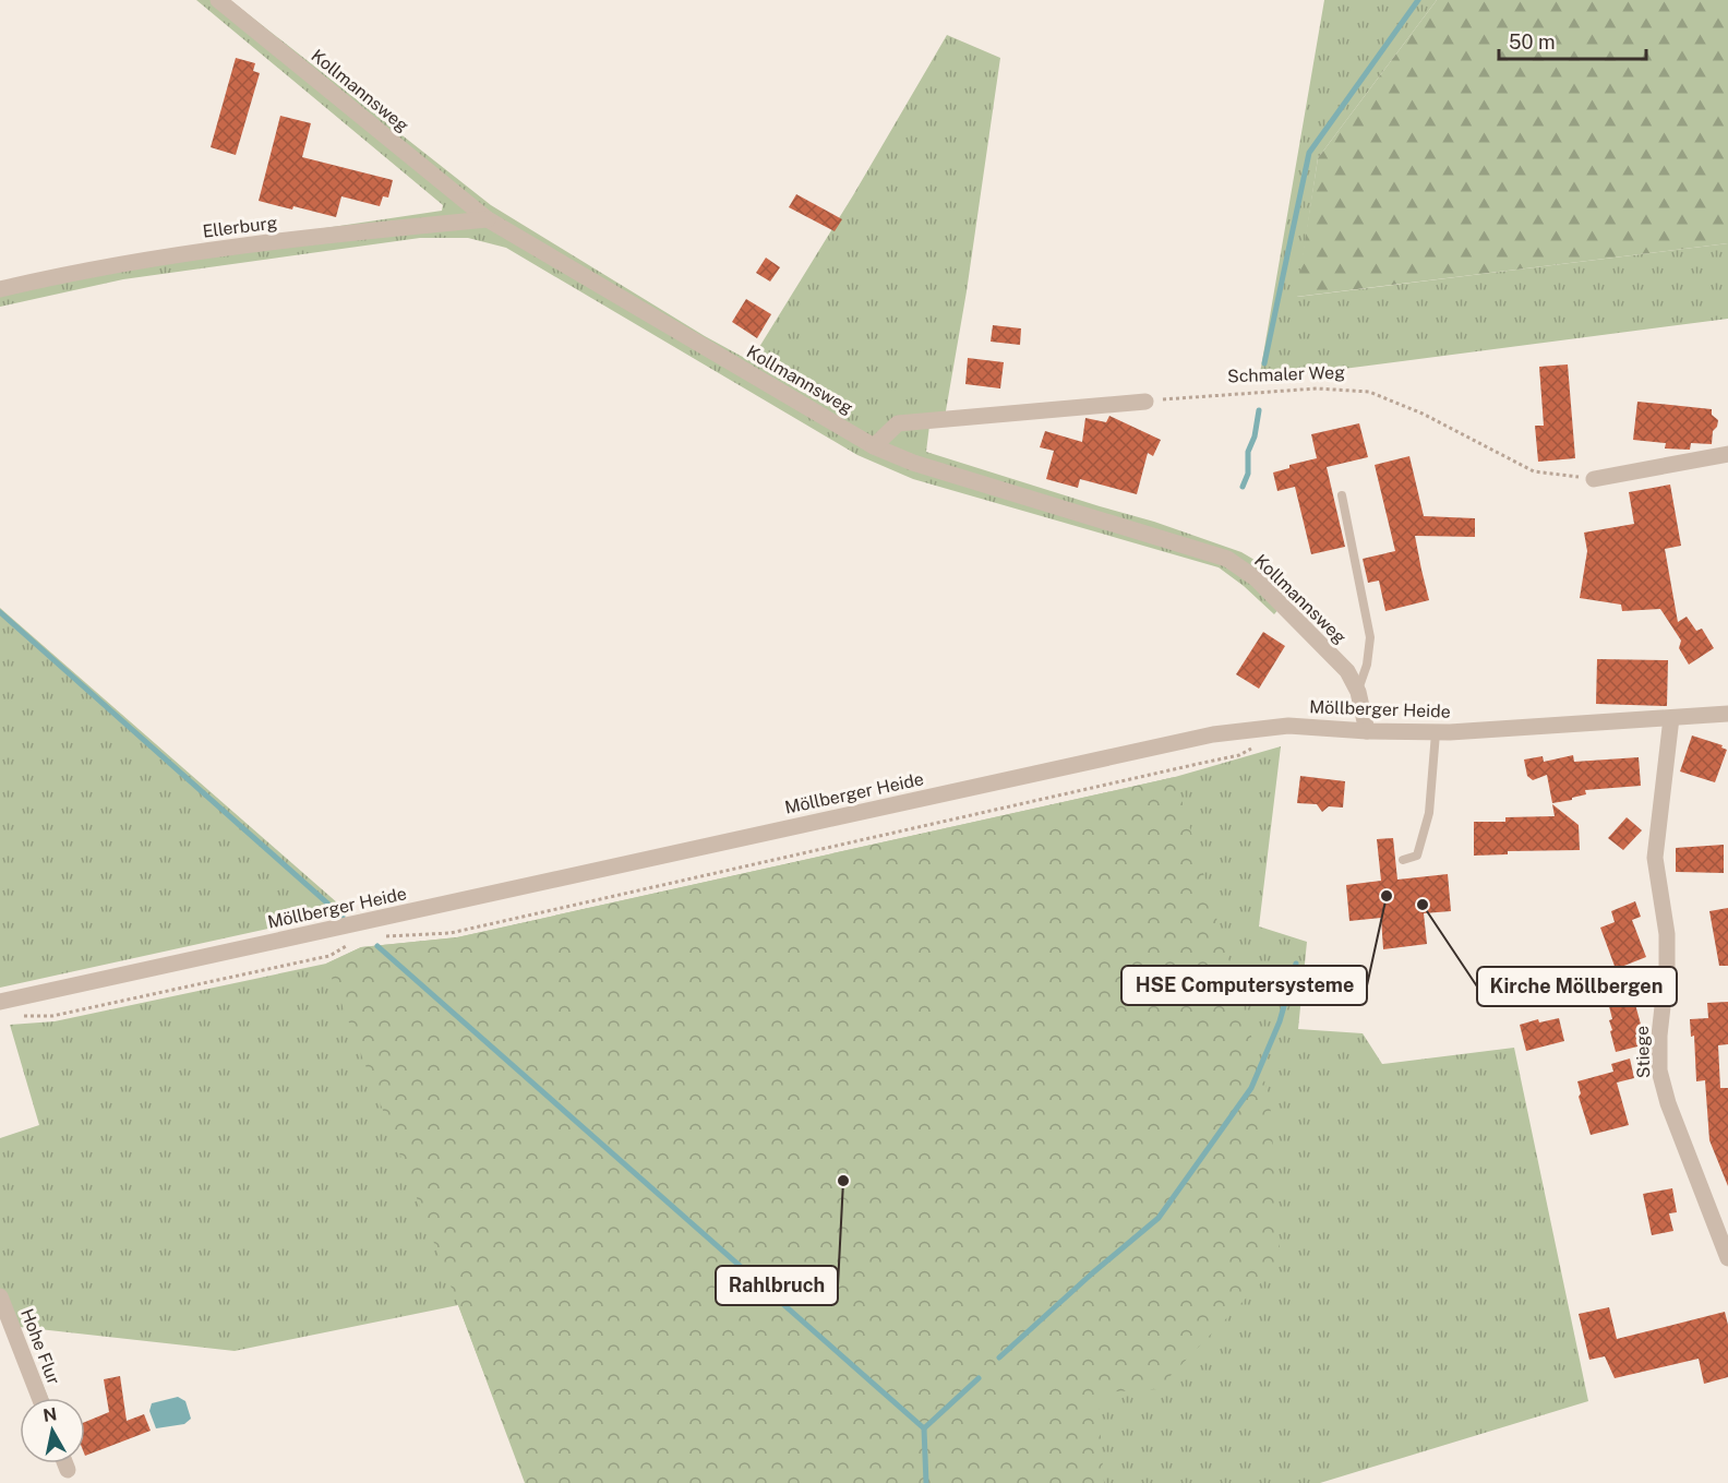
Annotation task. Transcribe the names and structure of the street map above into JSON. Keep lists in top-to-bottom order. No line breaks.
{"streets":{"street":["Kollmannsweg","Ellerburg","Möllberger Heide","Stiege","Hohe Flur"],"path":["Schmaler Weg"]},"crossings":[["Kollmannsweg","Ellerburg"],["Kollmannsweg","Möllberger Heide"],["Möllberger Heide","Stiege"]],"places":["HSE Computersysteme","Kirche Möllbergen","Rahlbruch"],"scale_bar":"50 m","north":"top"}
